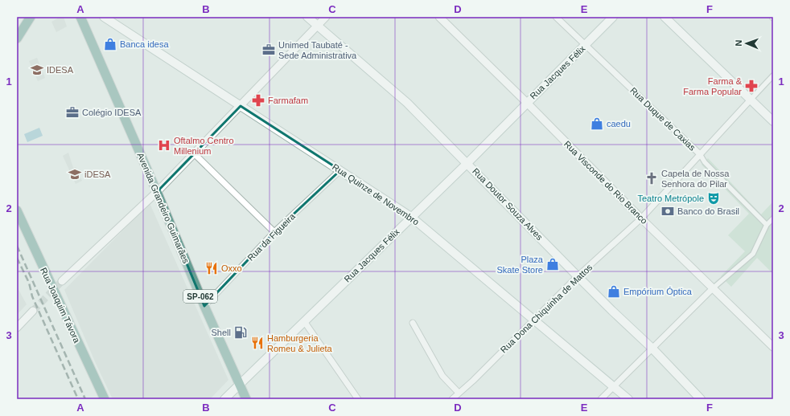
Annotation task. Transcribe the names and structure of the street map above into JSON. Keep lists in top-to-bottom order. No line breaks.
{"streets":{"main road":["Rua Jacques Félix","Rua Quinze de Novembro","Rua Doutor Souza Alves","Avenida Grandeiro Guimarães","SP-062","Rua Joaquim Távora"],"street":["Rua Duque de Caxias","Rua Visconde do Rio Branco","Rua da Figueira","Rua Dona Chiquinha de Mattos"]},"crossings":[["Rua Jacques Félix","Rua Duque de Caxias"],["Rua Jacques Félix","Rua Visconde do Rio Branco"],["Rua Jacques Félix","Rua Quinze de Novembro"],["Rua Jacques Félix","Rua Doutor Souza Alves"],["Rua Jacques Félix","Avenida Grandeiro Guimarães"],["Rua Duque de Caxias","Rua Dona Chiquinha de Mattos"],["Rua Visconde do Rio Branco","Rua Dona Chiquinha de Mattos"],["Rua Quinze de Novembro","Rua da Figueira"],["Rua Quinze de Novembro","Rua Dona Chiquinha de Mattos"],["Rua Doutor Souza Alves","Rua Dona Chiquinha de Mattos"],["Avenida Grandeiro Guimarães","Rua da Figueira"]],"places":{"shop":["Banca idesa","caedu","Plaza Skate Store","Empórium Óptica"],"office":["Unimed Taubaté - Sede Administrativa","Colégio IDESA"],"school or university":["IDESA","iDESA"],"pharmacy":["Farma & Farma Popular","Farmafam"],"hospital":["Oftalmo Centro Millenium"],"church":["Capela de Nossa Senhora do Pilar"],"theatre":["Teatro Metrópole"],"bank":["Banco do Brasil"],"restaurant":["Oxxo","Hamburgeria Romeu & Julieta"],"fuel station":["Shell"]},"north":"left","grid":{"columns":["A","B","C","D","E","F"],"rows":["1","2","3"]}}
